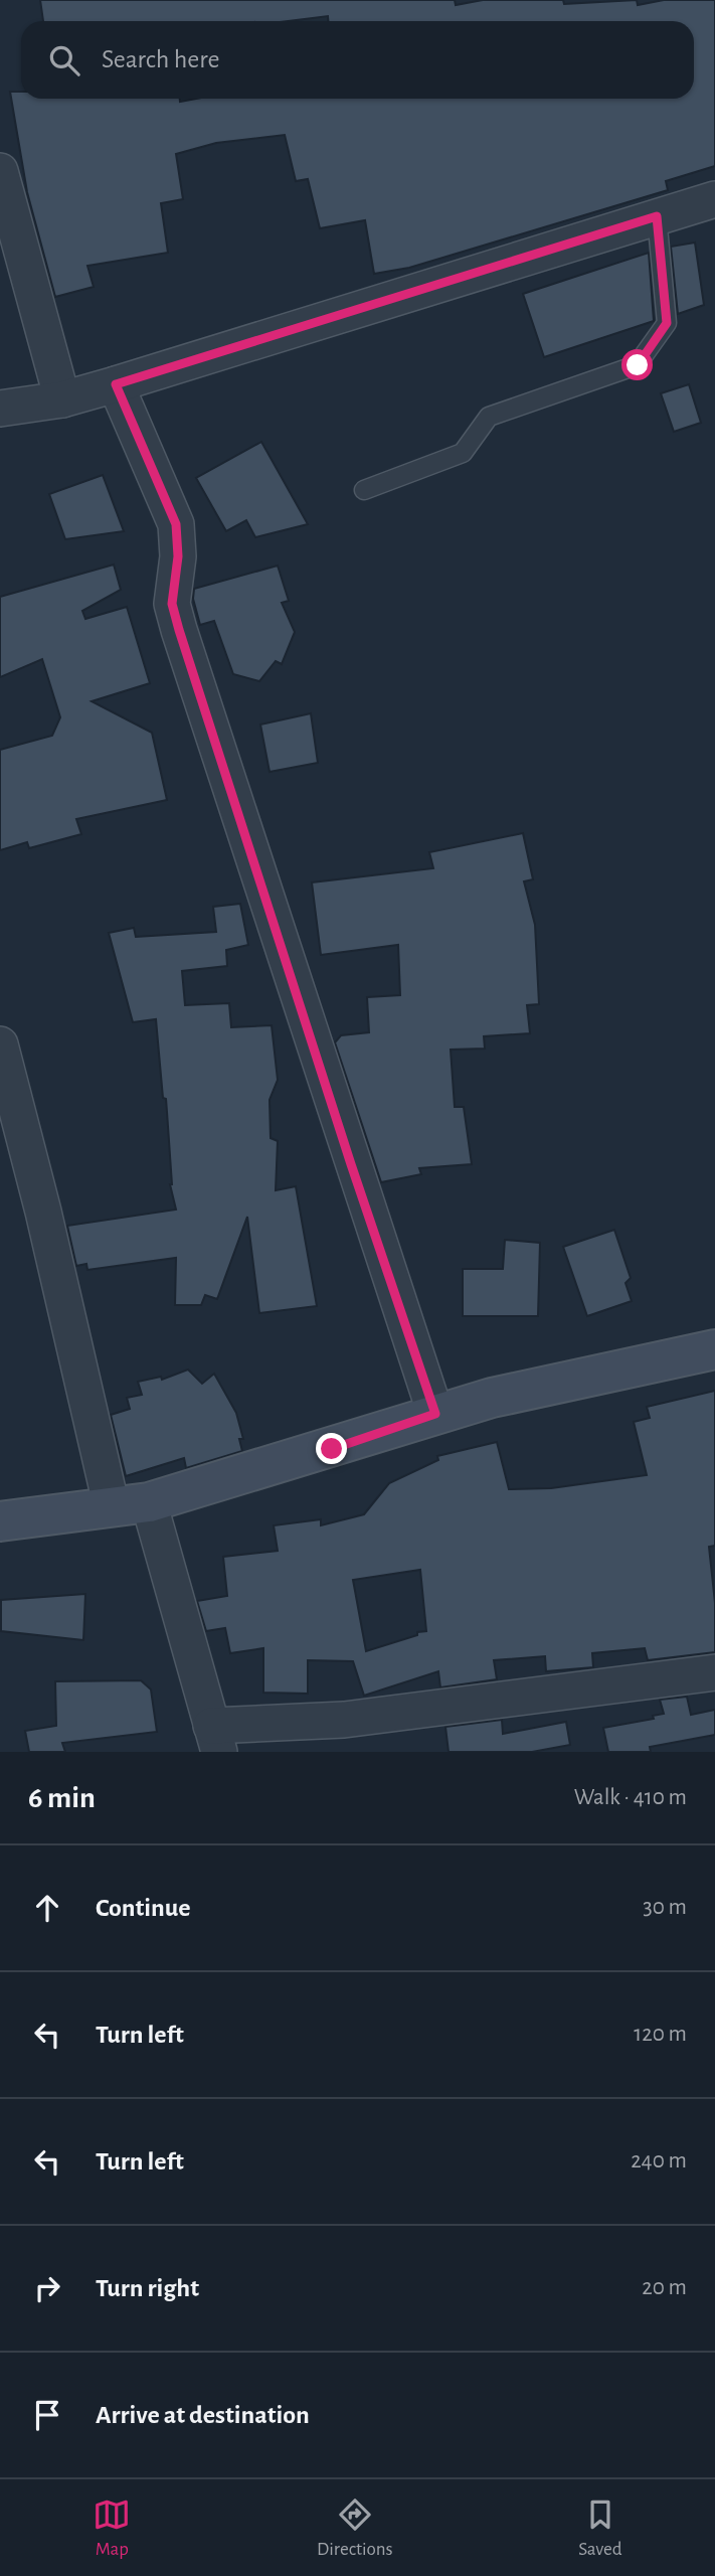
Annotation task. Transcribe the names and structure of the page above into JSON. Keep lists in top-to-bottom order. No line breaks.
{"page":{"search":"Search here","heading":["6 min","Walk · 410 m"],"list":[["Continue","30 m"],["Turn left","120 m"],["Turn left","240 m"],["Turn right","20 m"],"Arrive at destination"],"nav":["Map","Directions","Saved"]}}
